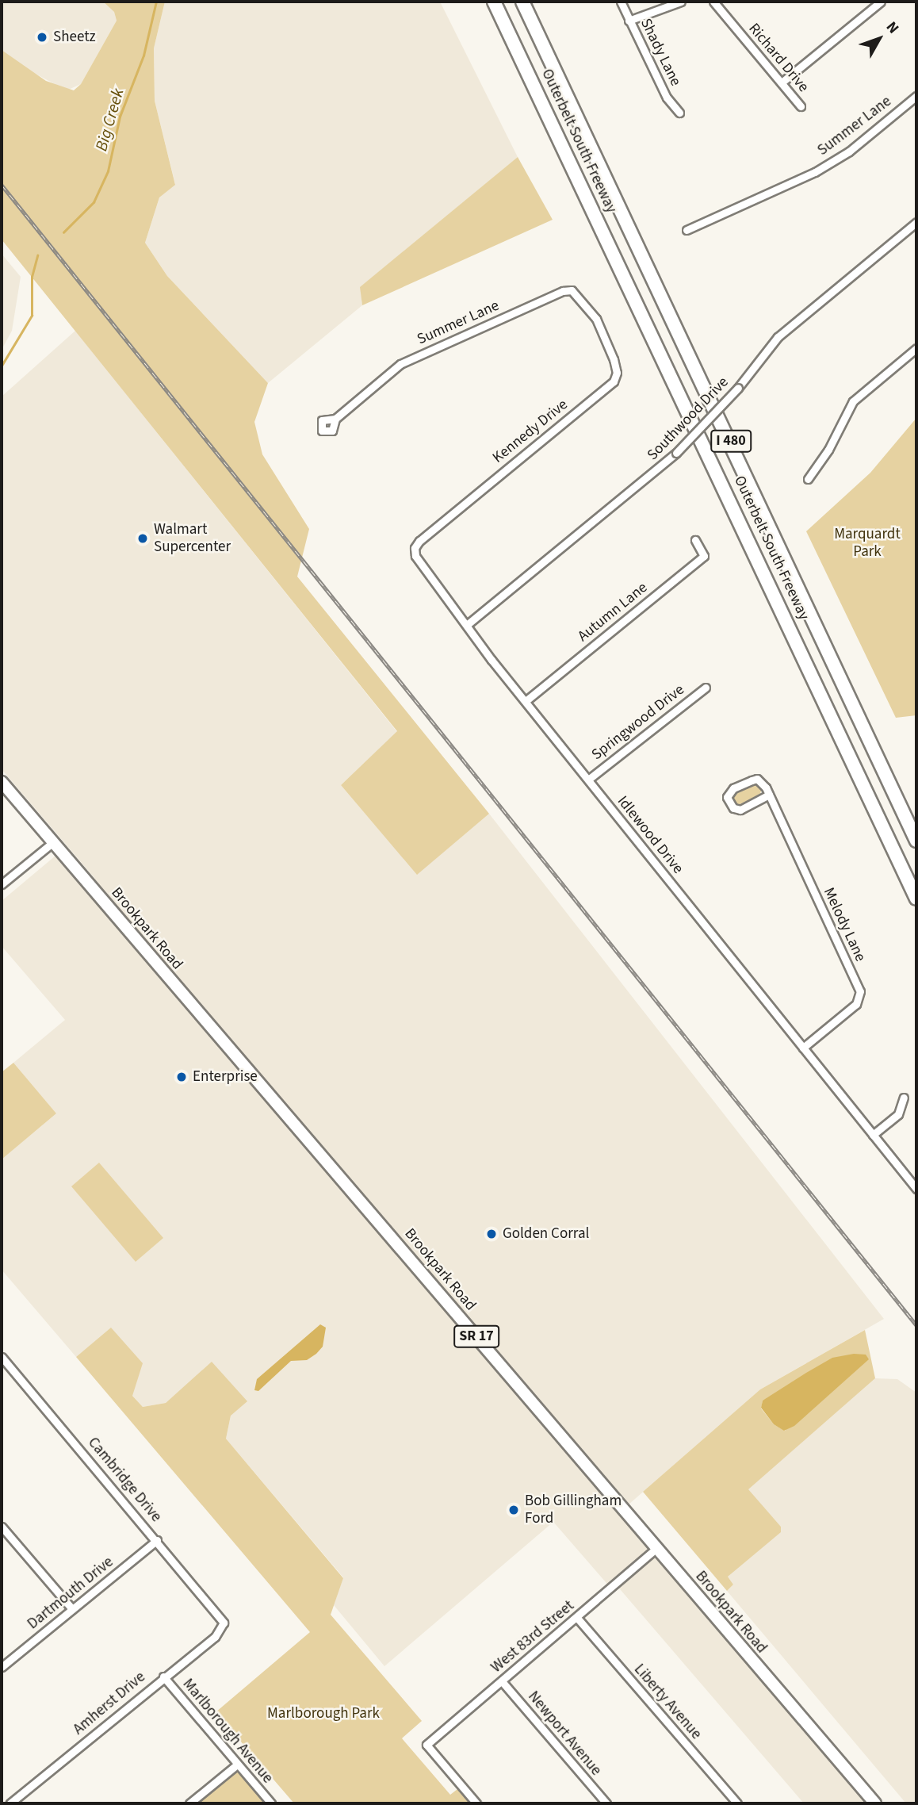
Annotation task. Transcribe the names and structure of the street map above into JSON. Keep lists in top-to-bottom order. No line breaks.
{"streets":{"highway":["Outerbelt South Freeway","I 480"],"main road":["Brookpark Road","SR 17"],"street":["Shady Lane","Richard Drive","Summer Lane","Southwood Drive","Kennedy Drive","Autumn Lane","Springwood Drive","Idlewood Drive","Melody Lane","Cambridge Drive","Dartmouth Drive","West 83rd Street","Liberty Avenue","Amherst Drive","Marlborough Avenue","Newport Avenue"]},"crossings":[["Summer Lane","Kennedy Drive"],["Southwood Drive","Idlewood Drive"],["Kennedy Drive","Idlewood Drive"],["Autumn Lane","Idlewood Drive"],["Springwood Drive","Idlewood Drive"],["Idlewood Drive","Melody Lane"],["Brookpark Road","West 83rd Street"],["Cambridge Drive","Dartmouth Drive"],["Cambridge Drive","Amherst Drive"],["West 83rd Street","Liberty Avenue"],["West 83rd Street","Newport Avenue"],["Amherst Drive","Marlborough Avenue"]],"water":["Big Creek"],"parks":["Marquardt Park","Marlborough Park"],"places":["Sheetz","Walmart Supercenter","Enterprise","Golden Corral","Bob Gillingham Ford"],"north":"top right"}
